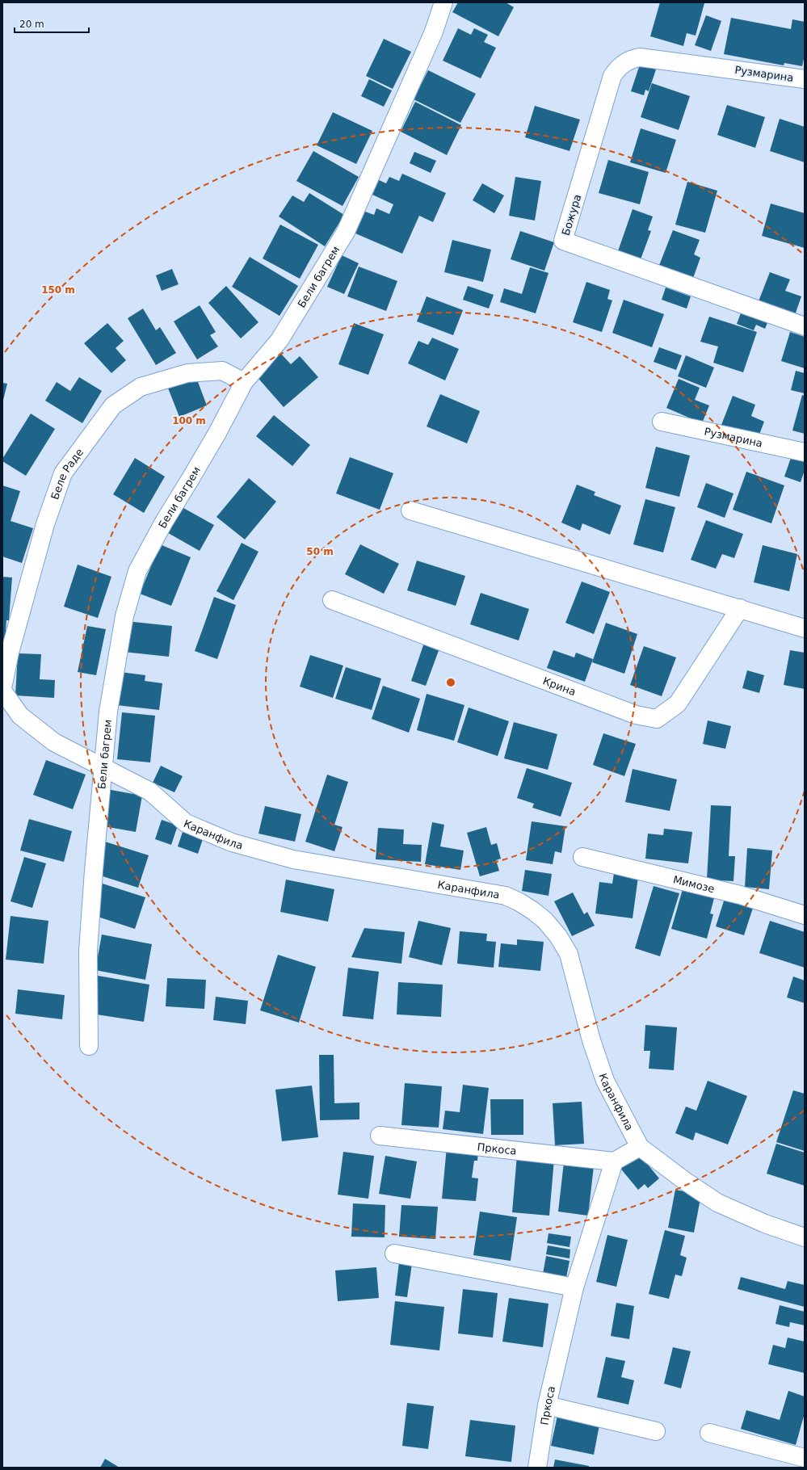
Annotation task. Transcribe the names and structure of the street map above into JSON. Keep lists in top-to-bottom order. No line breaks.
{"streets":{"street":["Рузмарина","Божура","Бели багрем","Беле Раде","Крина","Каранфила","Мимозе","Пркоса"]},"crossings":[["Рузмарина","Божура"],["Бели багрем","Беле Раде"],["Бели багрем","Каранфила"],["Беле Раде","Каранфила"]],"scale_bar":"20 m","rings":["150 m","100 m","50 m"]}
